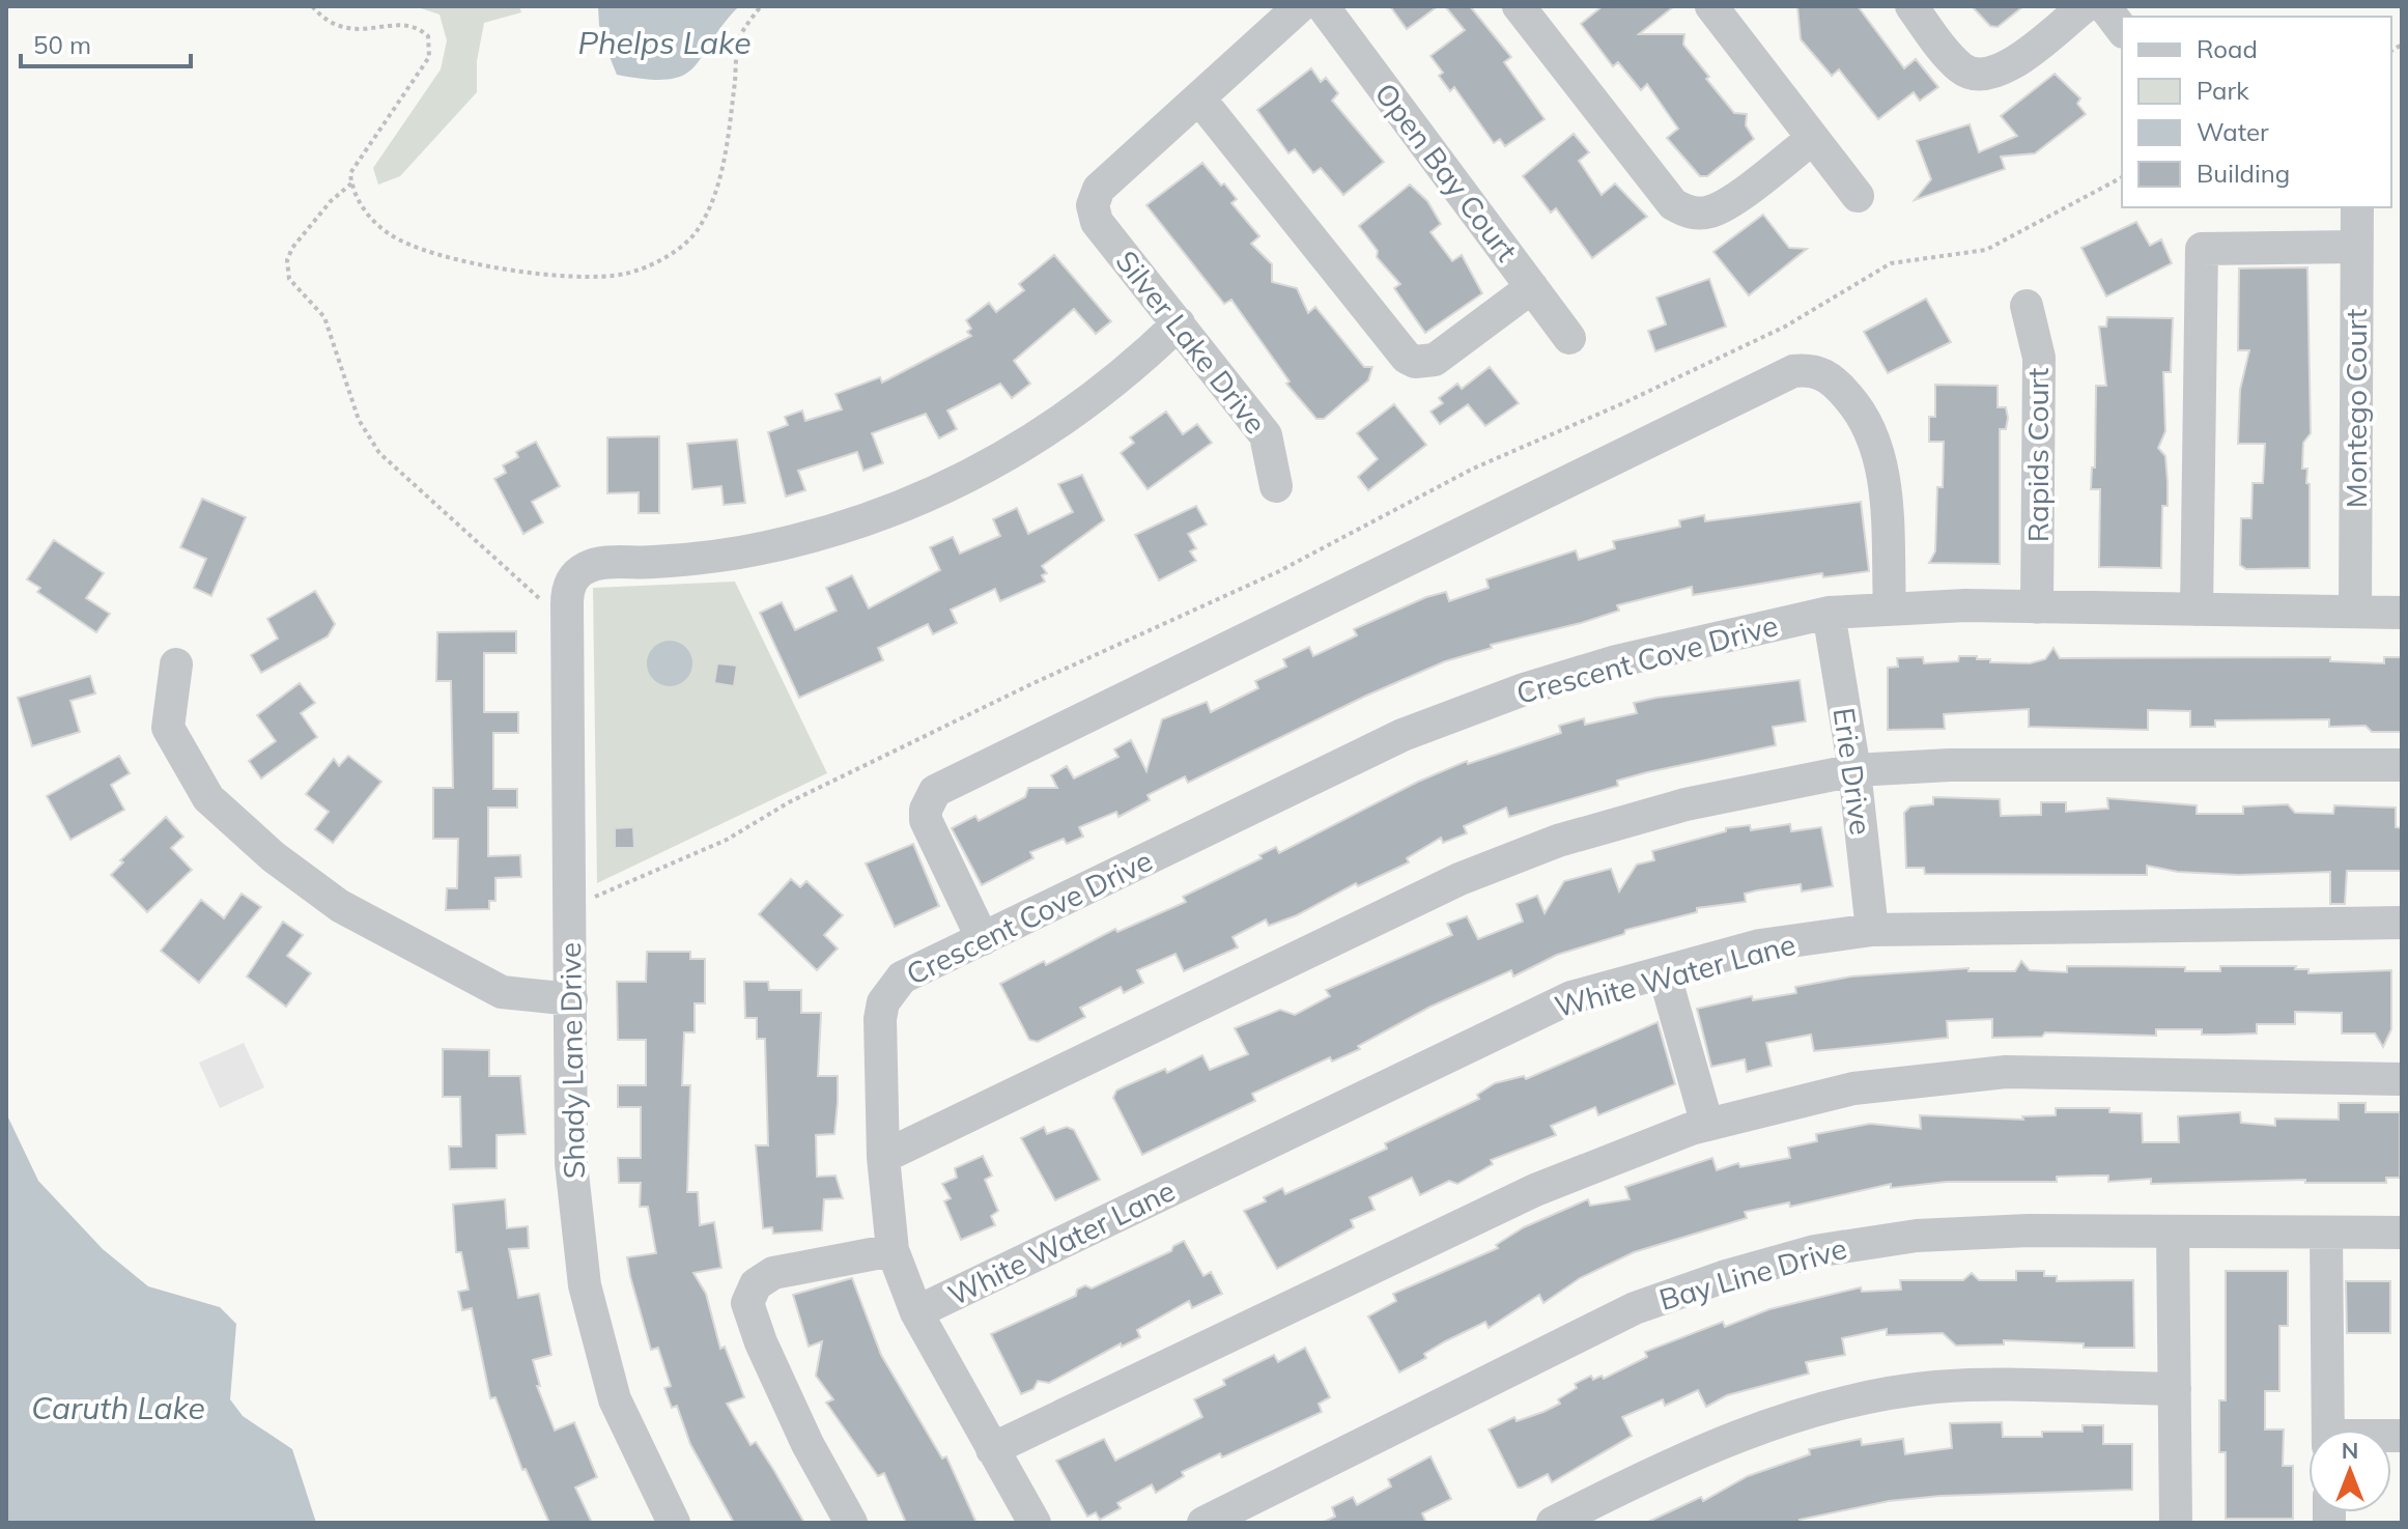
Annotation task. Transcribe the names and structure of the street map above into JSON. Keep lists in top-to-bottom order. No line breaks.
{"streets":{"street":["Open Bay Court","Silver Lake Drive","Montego Court","Rapids Court","Crescent Cove Drive","Erie Drive","White Water Lane","Shady Lane Drive","Bay Line Drive"]},"crossings":[["Silver Lake Drive","Shady Lane Drive"],["Montego Court","Crescent Cove Drive"],["Rapids Court","Crescent Cove Drive"],["Crescent Cove Drive","Erie Drive"],["Erie Drive","White Water Lane"]],"water":["Phelps Lake","Caruth Lake"],"legend":["Road","Park","Water","Building"],"scale_bar":"50 m","north":"top"}
